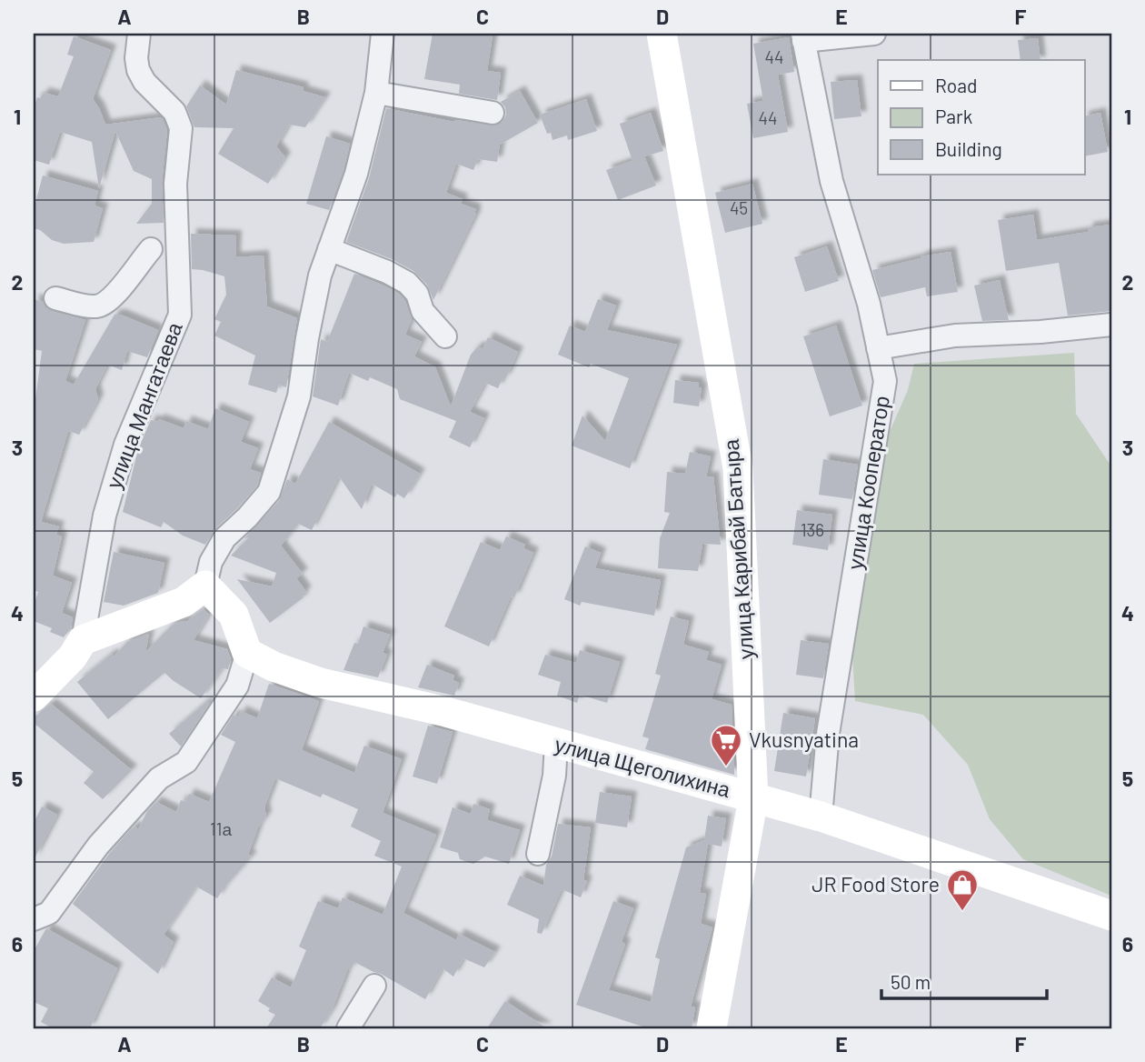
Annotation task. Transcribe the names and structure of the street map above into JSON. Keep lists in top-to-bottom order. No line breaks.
{"streets":{"street":["улица Мангатаева","улица Кооператор","улица Карибай Батыра","улица Щеголихина"]},"crossings":[["улица Кооператор","улица Щеголихина"],["улица Карибай Батыра","улица Щеголихина"]],"places":{"supermarket":["Vkusnyatina"],"shop":["JR Food Store"]},"house_numbers":["44","44","45","136","11а"],"legend":["Road","Park","Building"],"scale_bar":"50 m","grid":{"columns":["A","B","C","D","E","F"],"rows":["1","2","3","4","5","6"]}}
